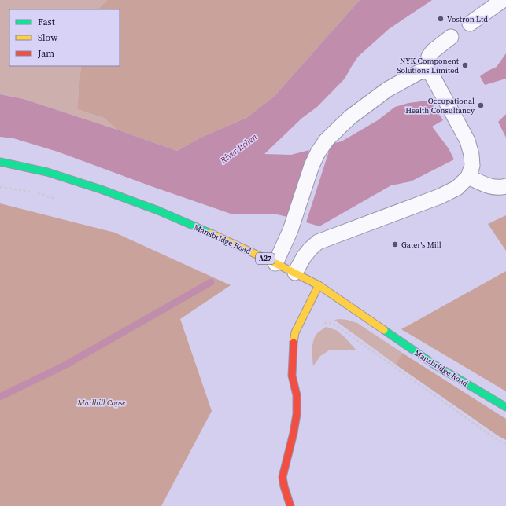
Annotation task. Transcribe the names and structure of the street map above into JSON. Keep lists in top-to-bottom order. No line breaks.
{"streets":{"main road":["Mansbridge Road","A27"]},"water":["River Itchen"],"parks":["Marlhill Copse"],"places":["Vostron Ltd","NYK Component Solutions Limited","Occupational Health Consultancy","Gater's Mill"],"legend":["Fast","Slow","Jam"]}
